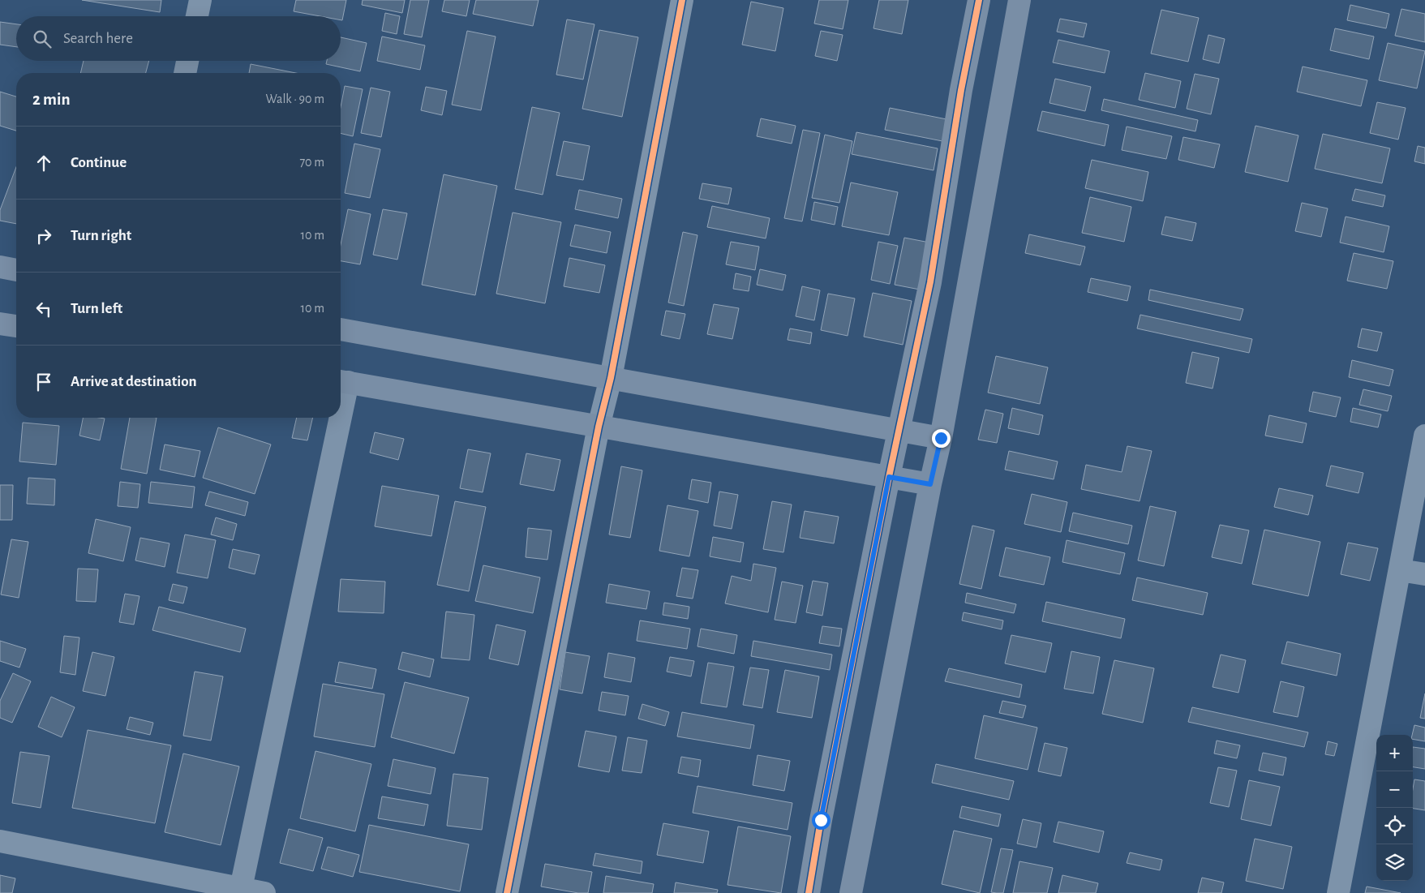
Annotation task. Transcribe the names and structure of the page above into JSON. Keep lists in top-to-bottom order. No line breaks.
{"page":{"search":"Search here","heading":["2 min","Walk · 90 m"],"list":[["Continue","70 m"],["Turn right","10 m"],["Turn left","10 m"],"Arrive at destination"],"map_buttons":["+","−"]}}
